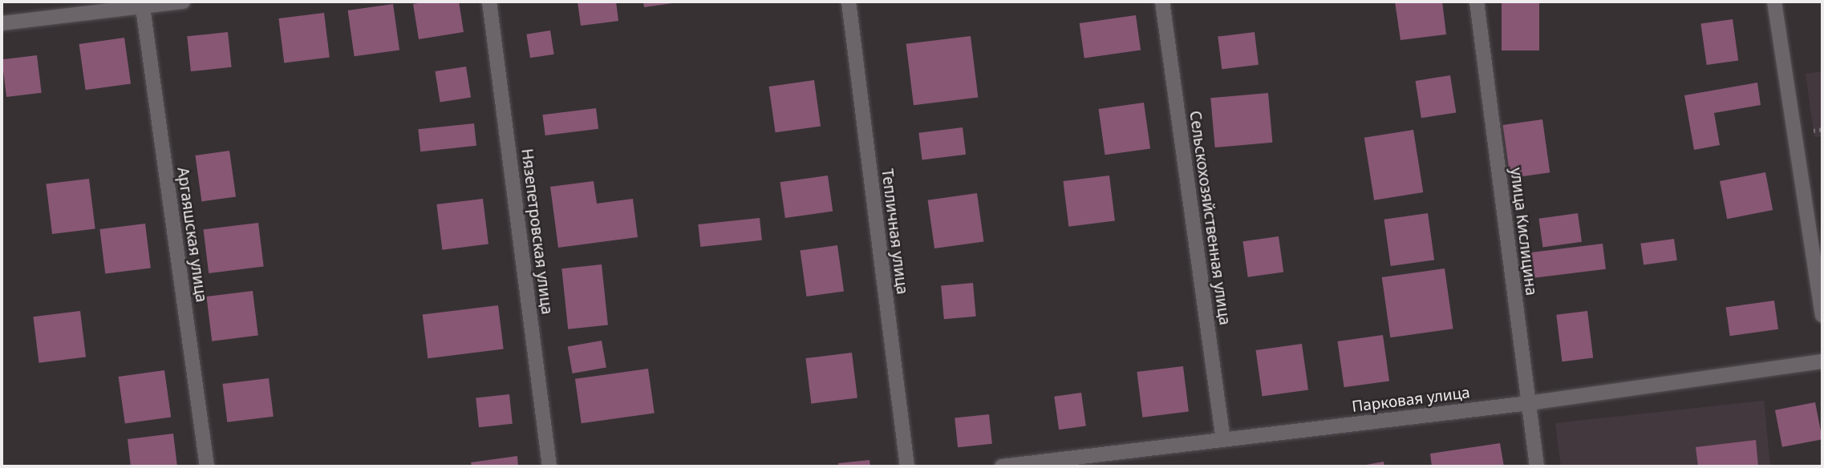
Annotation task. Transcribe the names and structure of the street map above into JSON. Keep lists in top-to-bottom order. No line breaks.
{"streets":{"street":["Сельскохозяйственная улица","Нязепетровская улица","Тепличная улица","улица Кислицина","Аргаяшская улица","Парковая улица"]},"crossings":[["Сельскохозяйственная улица","Парковая улица"],["улица Кислицина","Парковая улица"]]}
